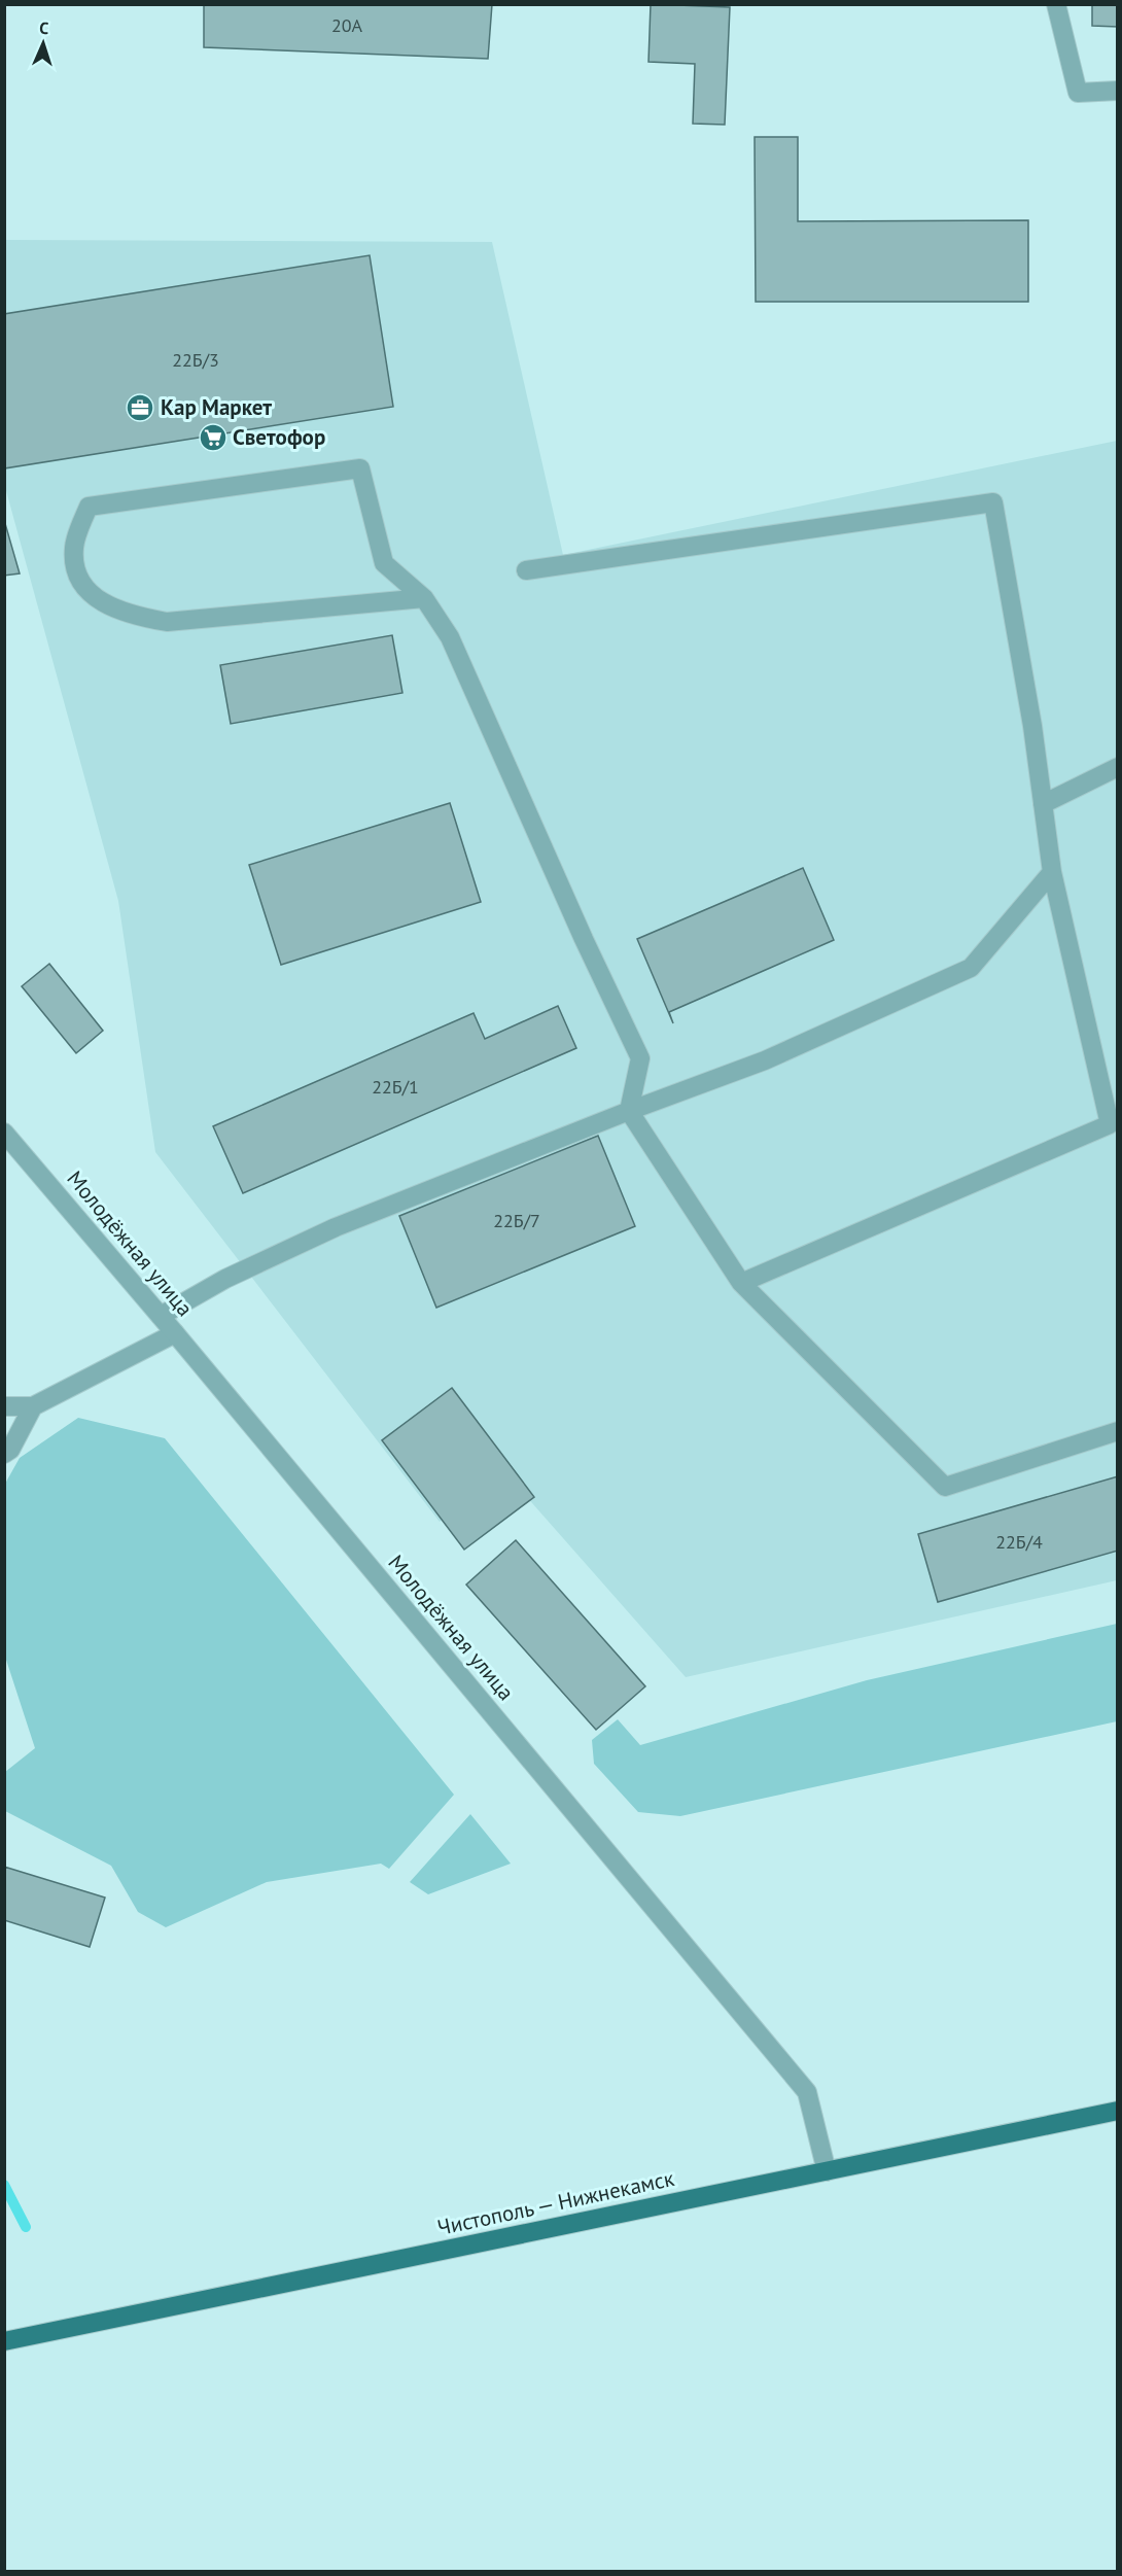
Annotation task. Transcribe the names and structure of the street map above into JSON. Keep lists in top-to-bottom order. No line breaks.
{"streets":{"main road":["Чистополь — Нижнекамск"],"street":["Молодёжная улица"]},"crossings":[["Молодёжная улица","Чистополь — Нижнекамск"]],"places":{"office":["Кар Маркет"],"supermarket":["Светофор"]},"house_numbers":["20А","22Б/3","22Б/1","22Б/7","22Б/4"],"north":"top"}
